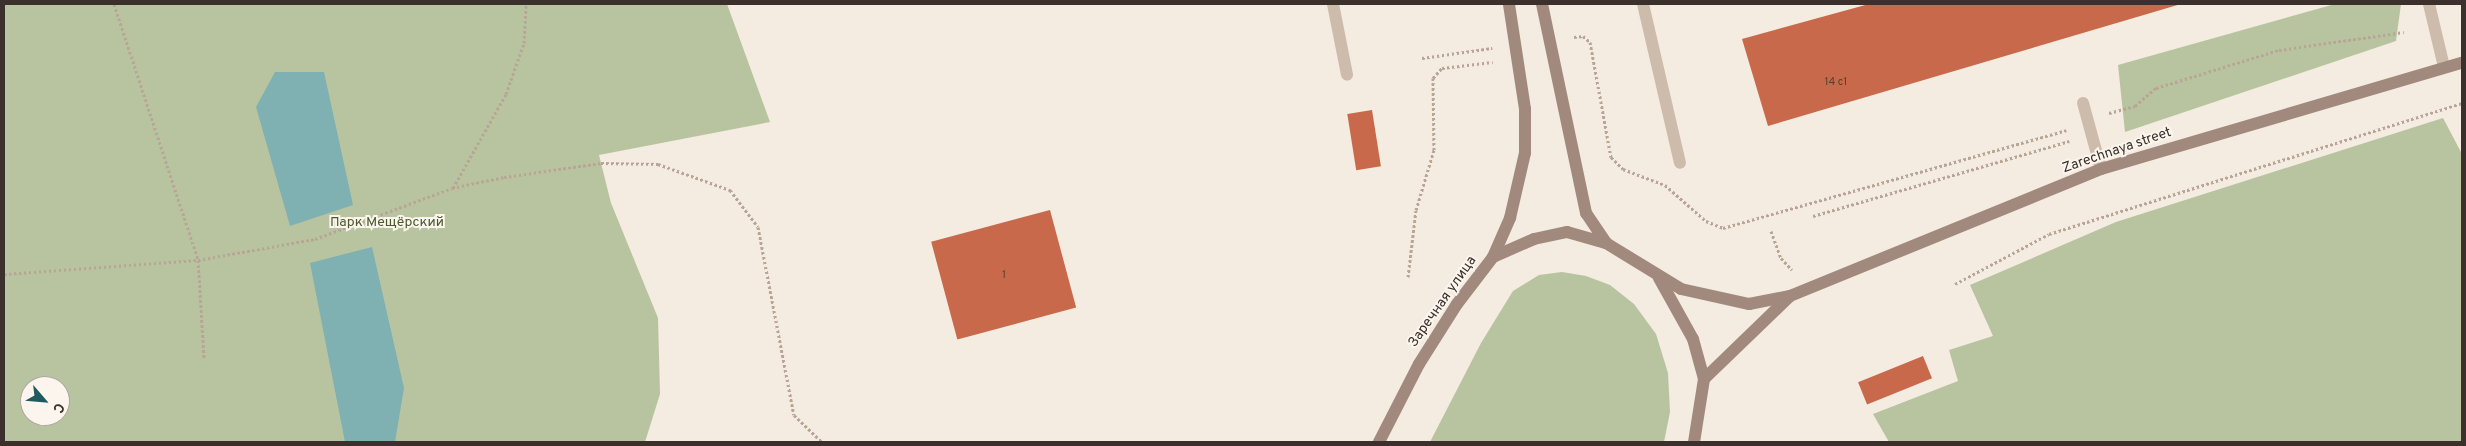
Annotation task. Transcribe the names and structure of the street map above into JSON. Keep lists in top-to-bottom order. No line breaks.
{"streets":{"street":["Zarechnaya street","Заречная улица"]},"crossings":[["Zarechnaya street","Заречная улица"]],"parks":["Парк Мещёрский"],"house_numbers":["14 с1","1"],"north":"bottom right"}
